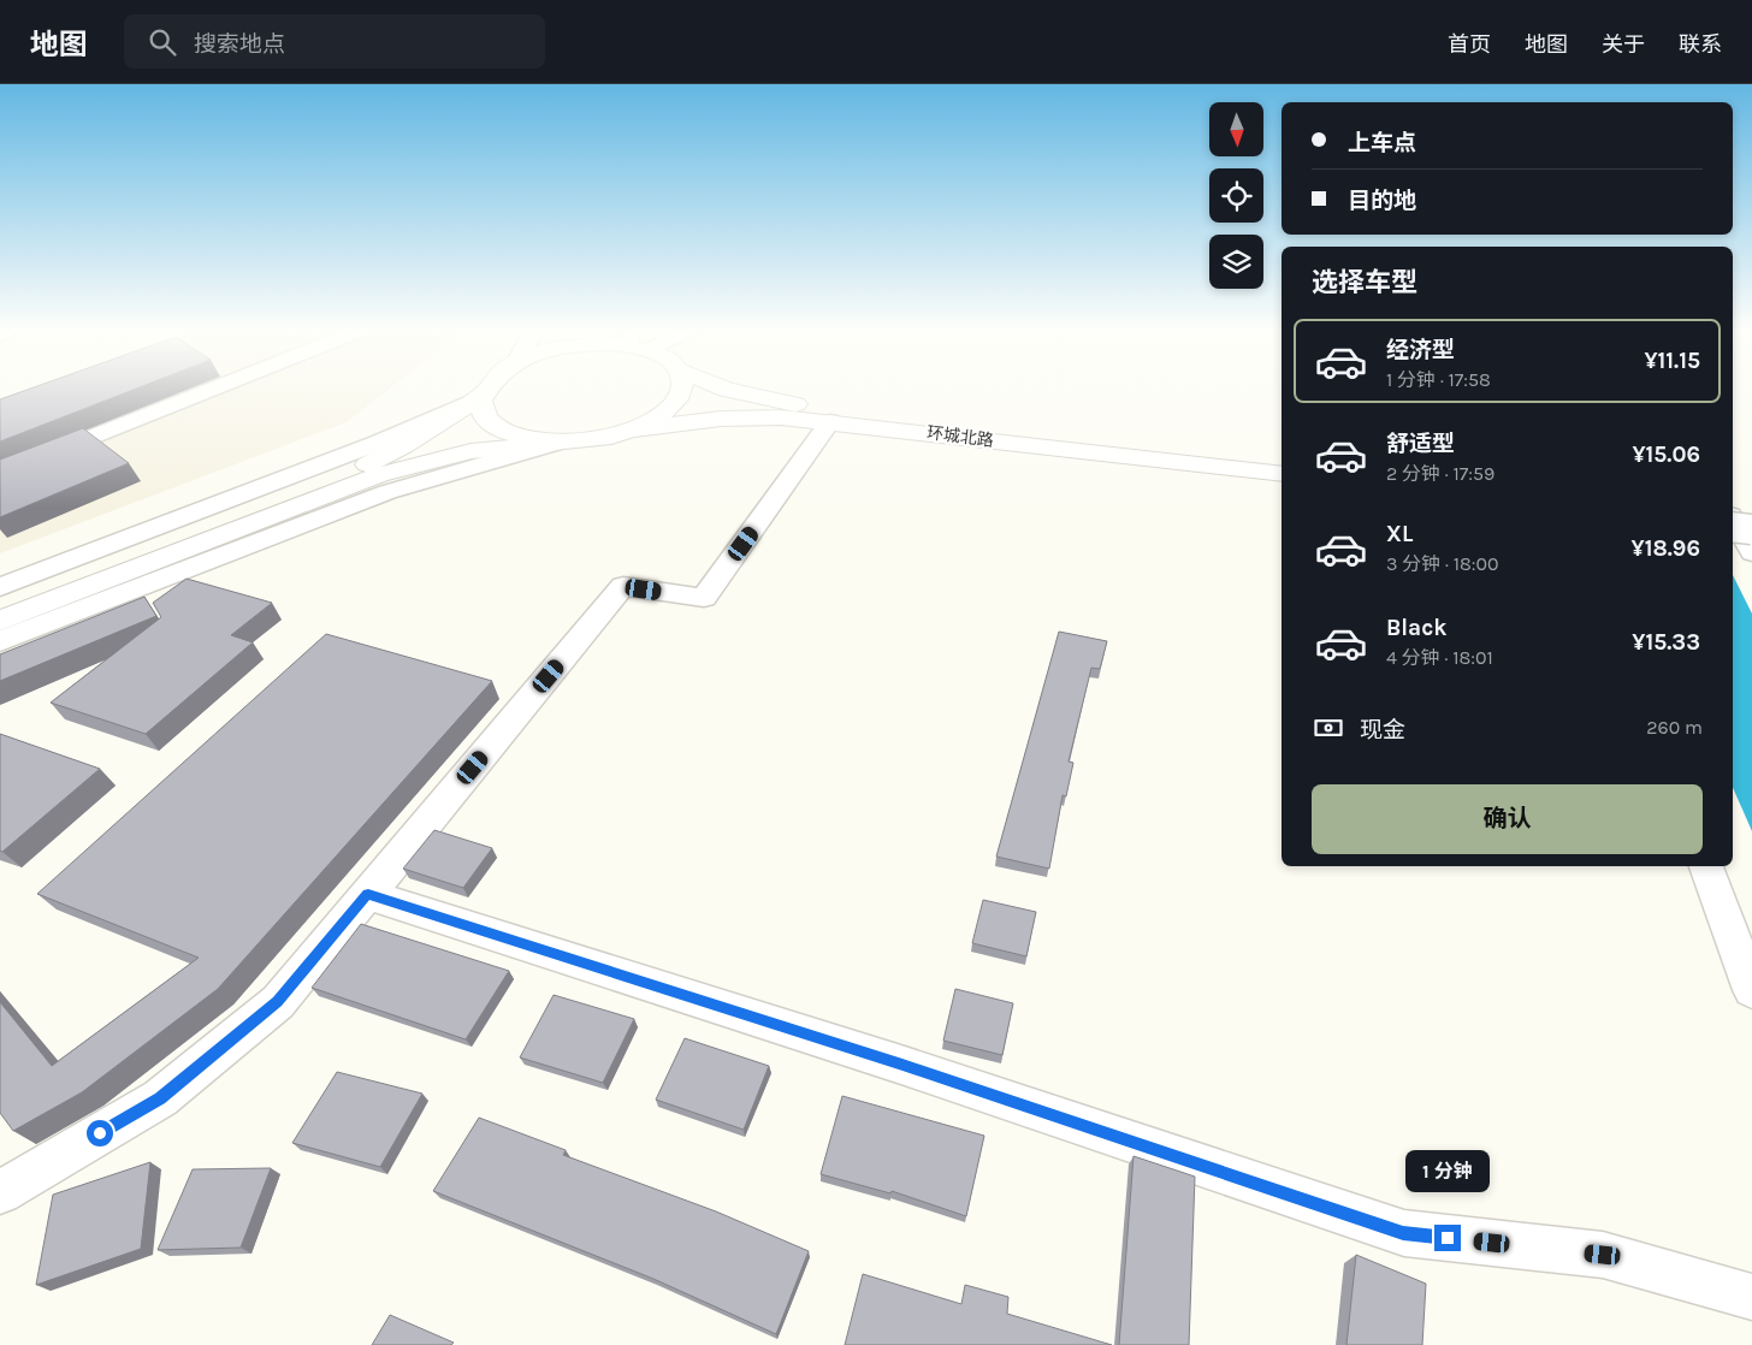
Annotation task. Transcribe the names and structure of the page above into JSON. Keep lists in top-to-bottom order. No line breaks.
{"streets":{"main road":["环城北路"]},"north":"bottom","page":{"header":"地图","search":"搜索地点","nav":["首页","地图","关于","联系"],"banner":["上车点","目的地"],"heading":"选择车型","list":[{"name":"经济型","note":"1 分钟 · 17:58","value":"¥11.15"},{"name":"舒适型","note":"2 分钟 · 17:59","value":"¥15.06"},{"name":"XL","note":"3 分钟 · 18:00","value":"¥18.96"},{"name":"Black","note":"4 分钟 · 18:01","value":"¥15.33"}],"pay":["现金","260 m"],"buttons":"确认","bubble":"1 分钟"}}
